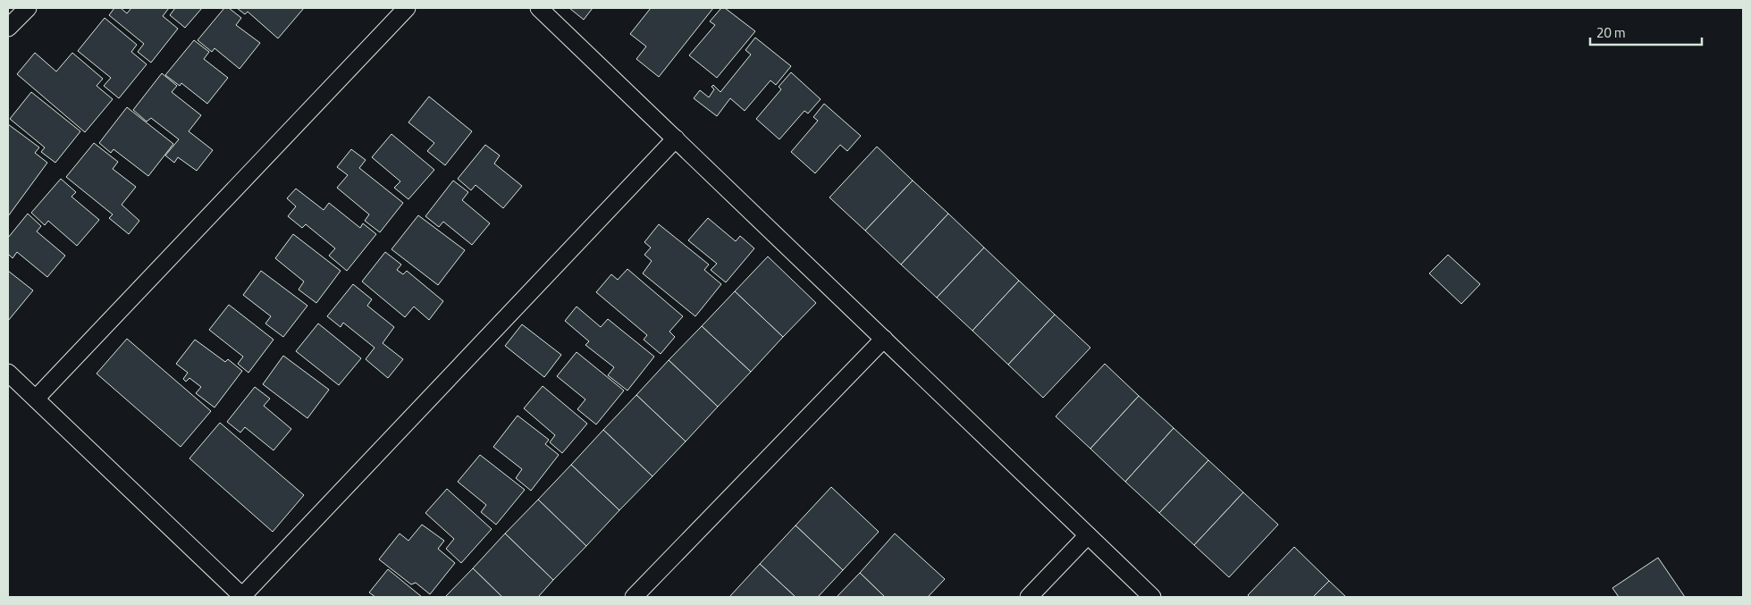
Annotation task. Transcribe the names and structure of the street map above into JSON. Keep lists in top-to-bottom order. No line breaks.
{"scale_bar":"20 m"}
